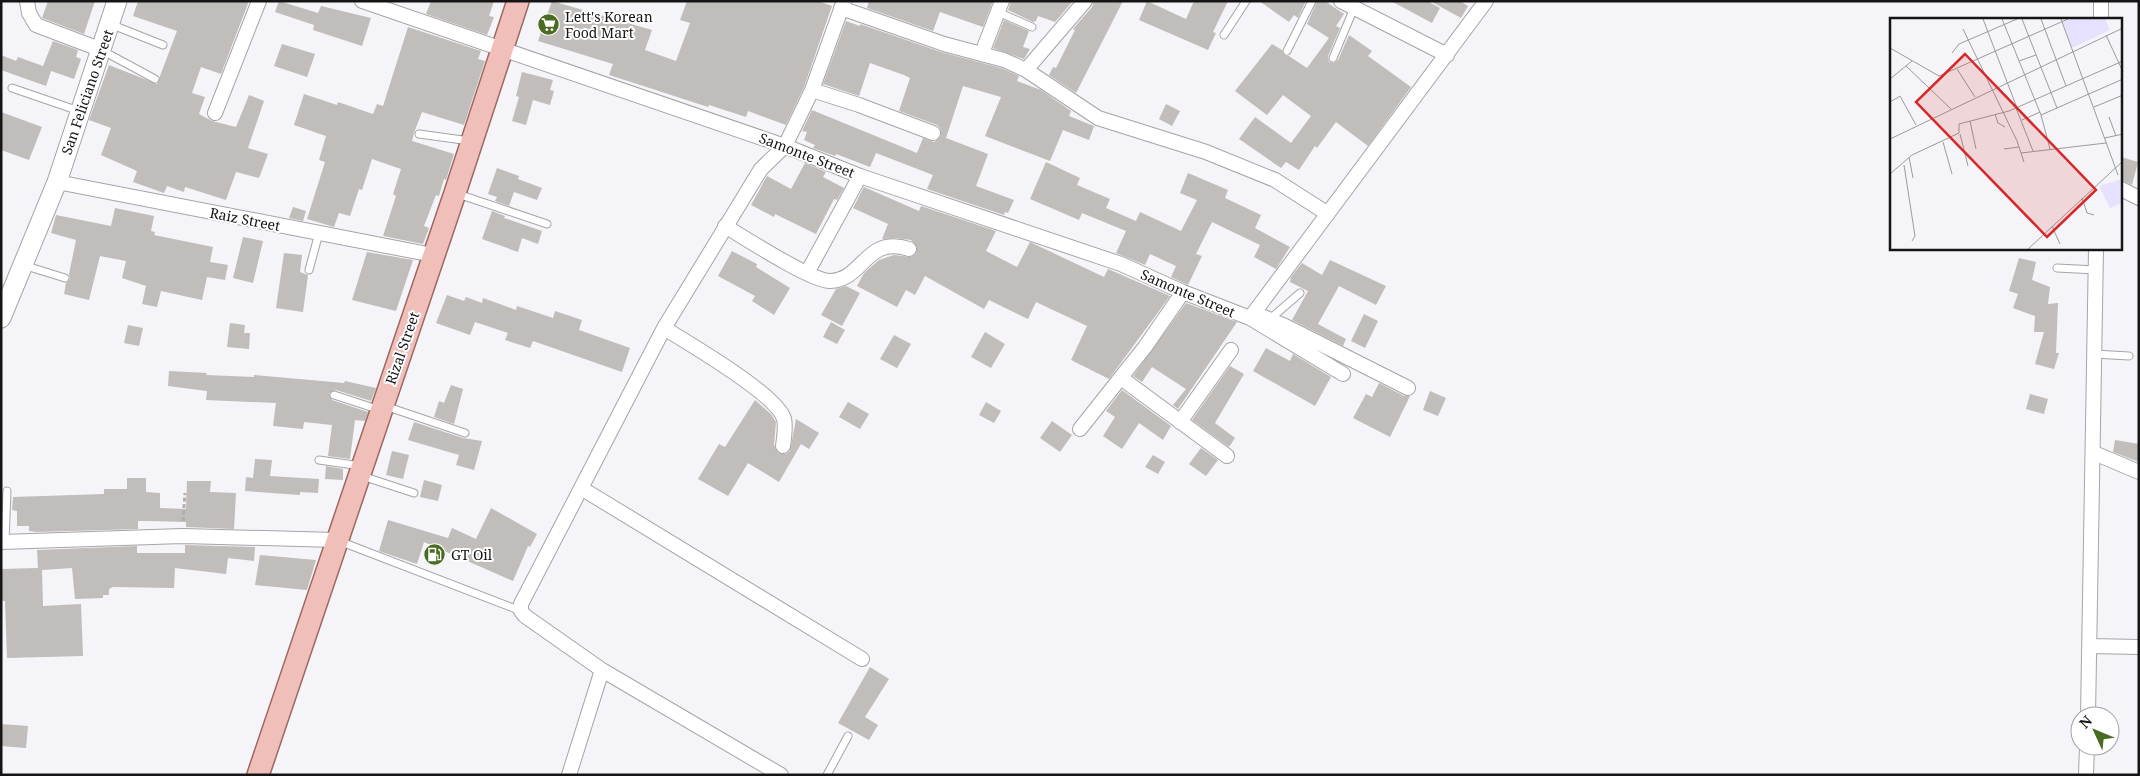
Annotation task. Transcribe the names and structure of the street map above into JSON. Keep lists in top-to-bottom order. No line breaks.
{"streets":{"main road":["San Feliciano Street","Rizal Street"],"street":["Samonte Street","Raiz Street"]},"crossings":[["San Feliciano Street","Raiz Street"],["Samonte Street","Rizal Street"],["Raiz Street","Rizal Street"]],"places":{"supermarket":["Lett's Korean Food Mart"],"fuel station":["GT Oil"]},"north":"top left"}
